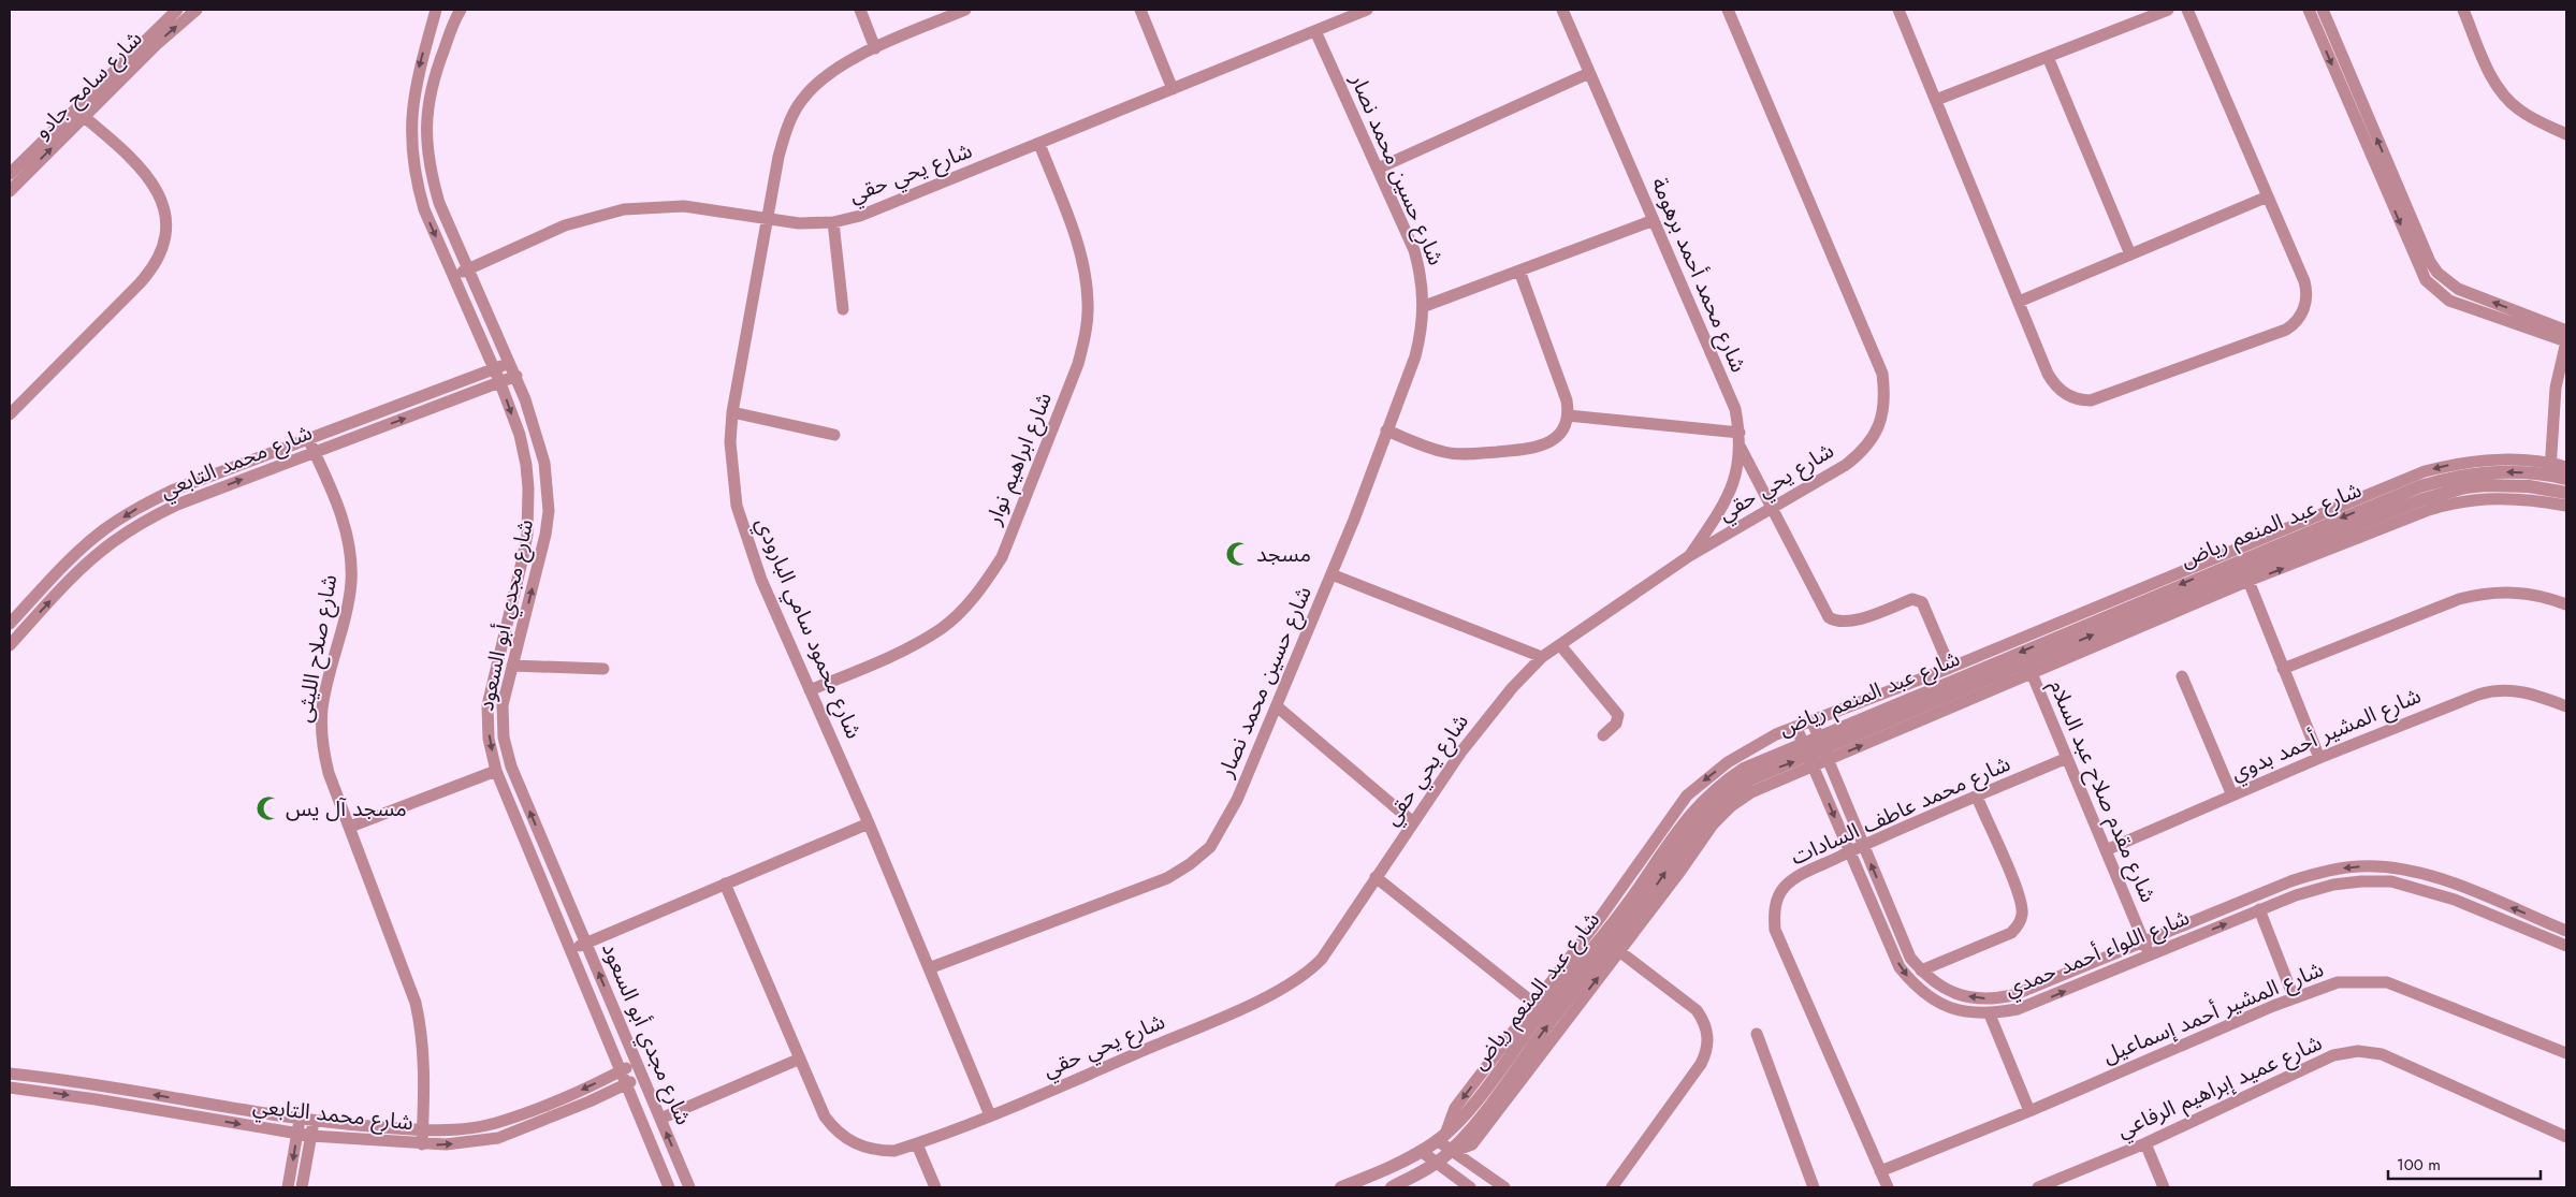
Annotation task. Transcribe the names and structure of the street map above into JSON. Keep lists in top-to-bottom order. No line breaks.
{"streets":{"street":["شارع سامح جادو","شارع حسين محمد نصار","شارع يحي حقي","شارع محمد أحمد برهومة","شارع ابراهيم نوار","شارع محمد التابعي","شارع عبد المنعم رياض","شارع مجدي أبو السعود","شارع محمود سامي البارودي","شارع صلاح الليثى","شارع المشير أحمد بدوي","شارع مقدم صلاح عبد السلام","شارع محمد عاطف السادات","شارع اللواء أحمد حمدي","شارع المشير أحمد إسماعيل","شارع عميد إبراهيم الرفاعي"]},"crossings":[["شارع حسين محمد نصار","شارع يحي حقي"],["شارع حسين محمد نصار","شارع محمود سامي البارودي"],["شارع يحي حقي","شارع محمد أحمد برهومة"],["شارع يحي حقي","شارع ابراهيم نوار"],["شارع يحي حقي","شارع مجدي أبو السعود"],["شارع يحي حقي","شارع محمود سامي البارودي"],["شارع ابراهيم نوار","شارع محمود سامي البارودي"],["شارع محمد التابعي","شارع مجدي أبو السعود"],["شارع محمد التابعي","شارع صلاح الليثى"],["شارع عبد المنعم رياض","شارع اللواء أحمد حمدي"],["شارع المشير أحمد بدوي","شارع مقدم صلاح عبد السلام"],["شارع مقدم صلاح عبد السلام","شارع محمد عاطف السادات"],["شارع مقدم صلاح عبد السلام","شارع اللواء أحمد حمدي"],["شارع محمد عاطف السادات","شارع اللواء أحمد حمدي"],["شارع محمد عاطف السادات","شارع المشير أحمد إسماعيل"]],"places":{"mosque":["مسجد","مسجد آل يس"]},"scale_bar":"100 m"}
